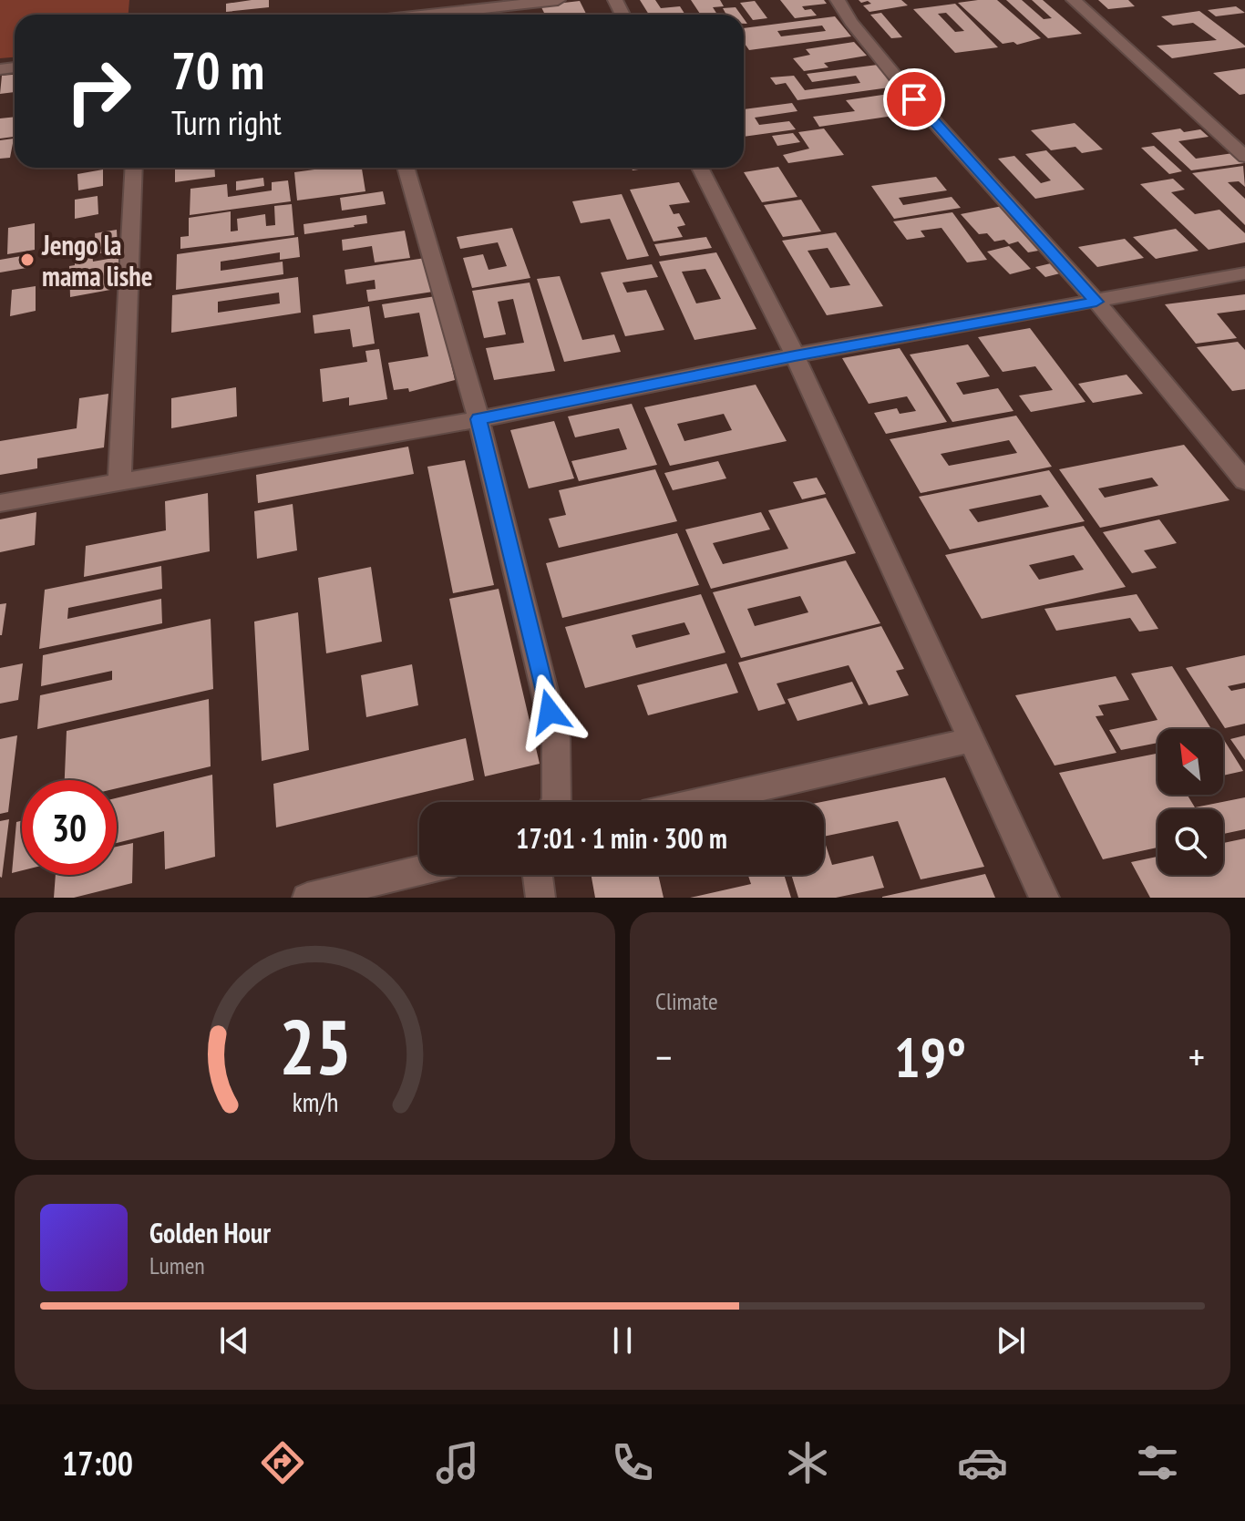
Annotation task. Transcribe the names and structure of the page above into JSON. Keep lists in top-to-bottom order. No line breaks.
{"places":["Jengo la mama lishe"],"north":"top left","page":{"turn":["70 m","Turn right"],"limit":"30","trip":"17:01 · 1 min · 300 m","tile":"Climate","heat":["−","19°","+"],"song":["Golden Hour","Lumen"],"tabs":"17:00","gauge":["25","km/h"]}}
